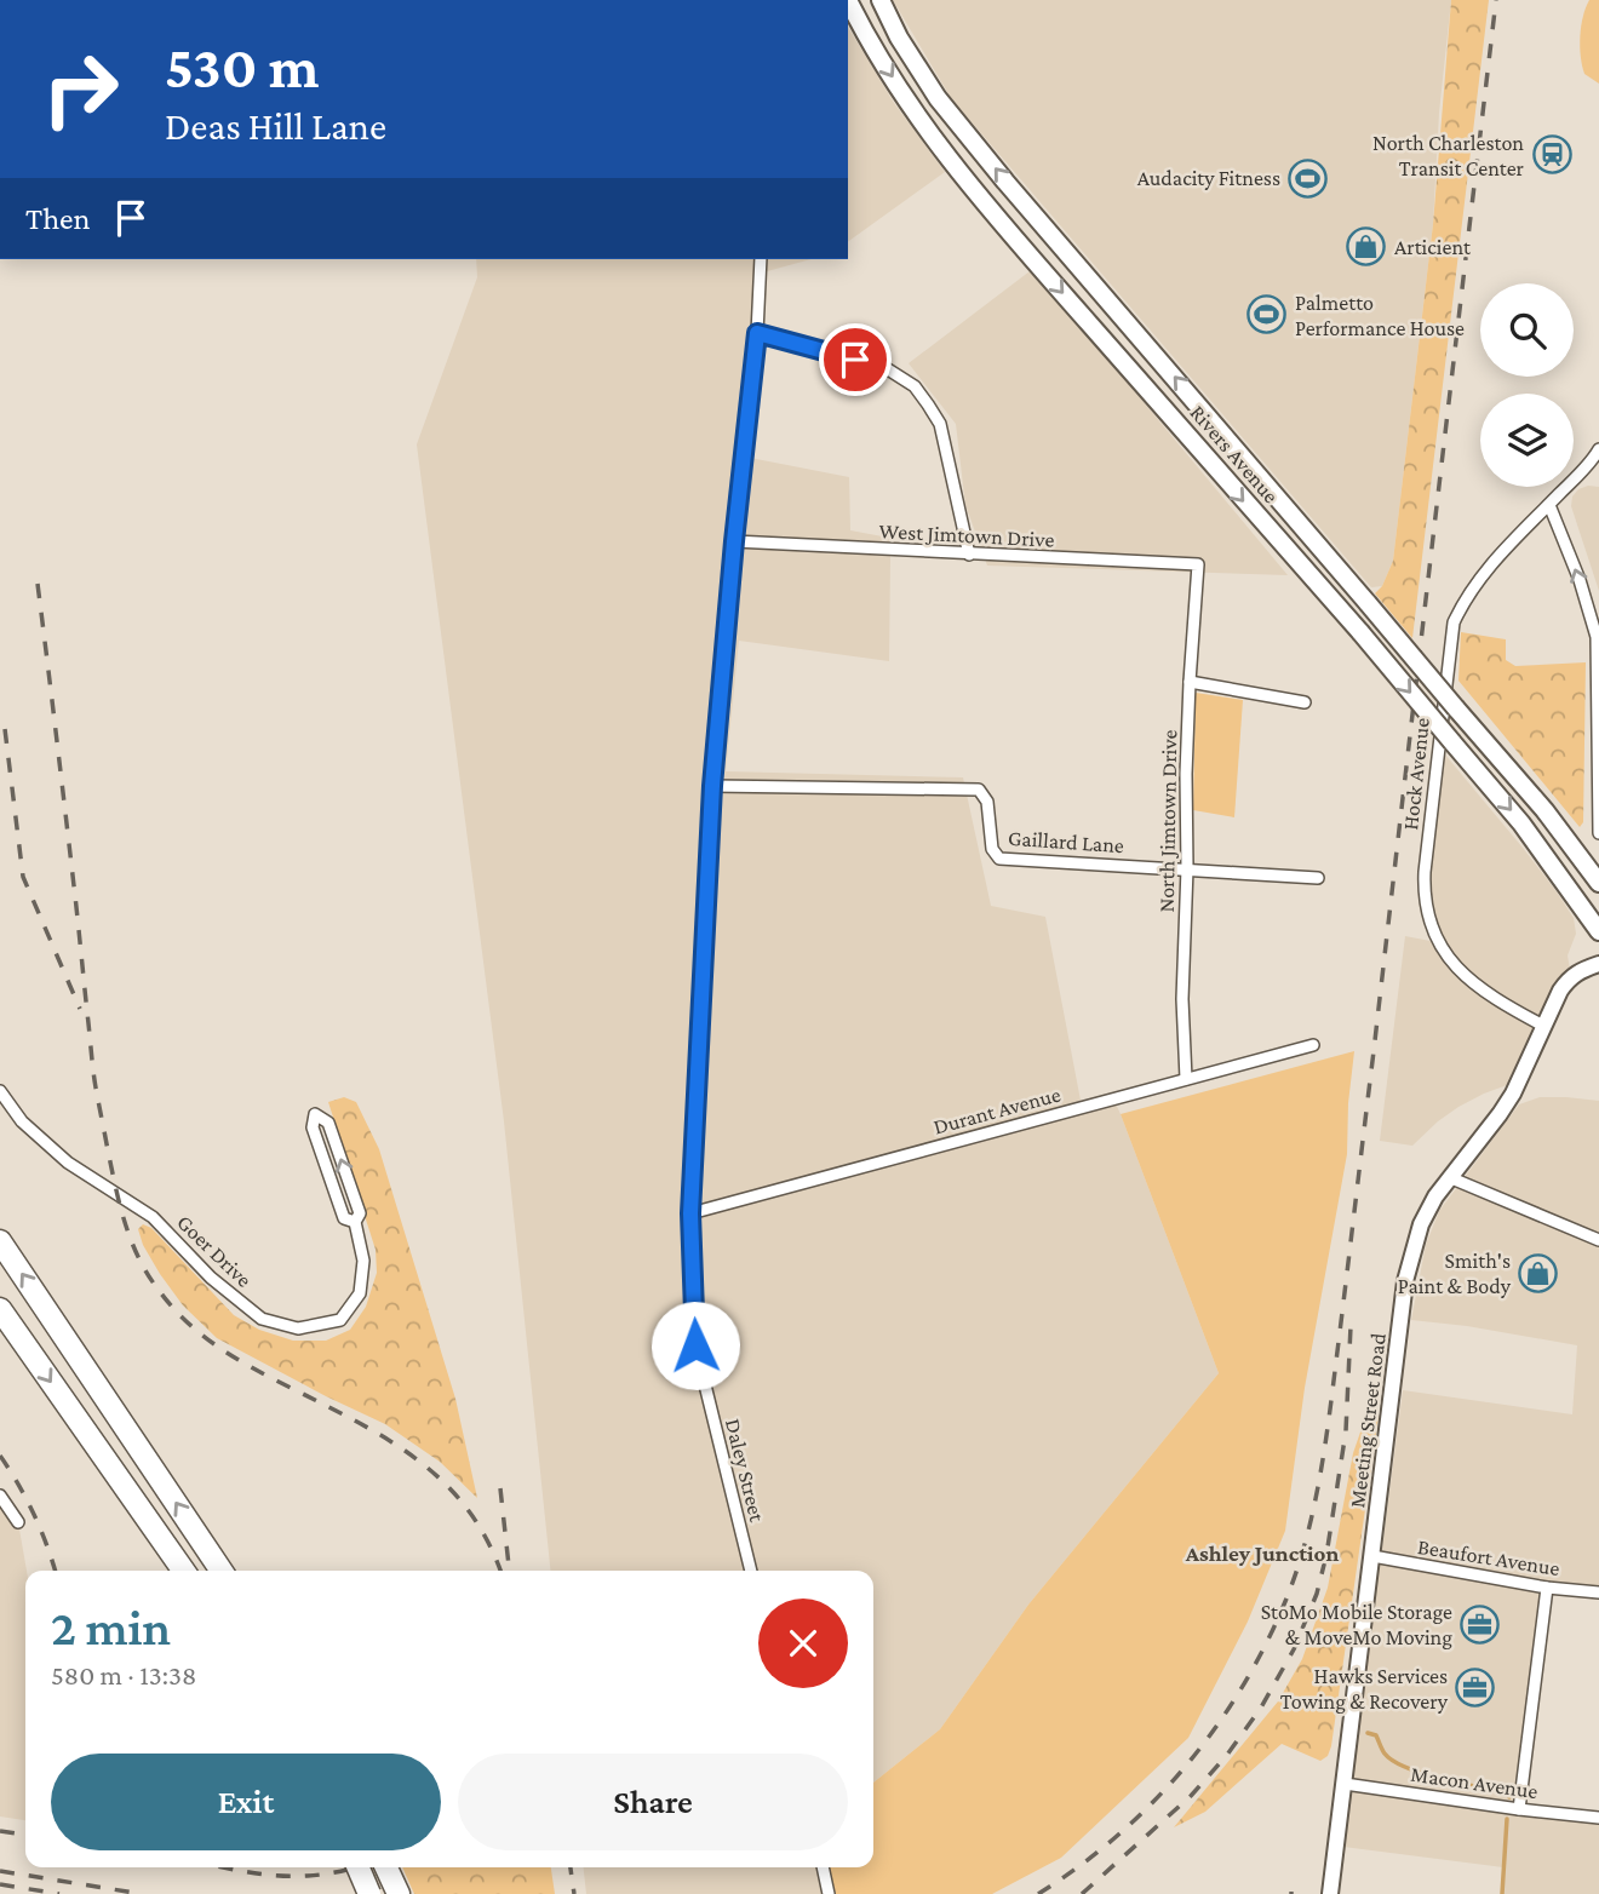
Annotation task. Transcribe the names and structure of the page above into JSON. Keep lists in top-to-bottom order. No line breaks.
{"streets":{"main road":["Rivers Avenue"],"street":["West Jimtown Drive","Hock Avenue","North Jimtown Drive","Gaillard Lane","Durant Avenue","Goer Drive","Meeting Street Road","Daley Street","Beaufort Avenue","Macon Avenue"]},"crossings":[["West Jimtown Drive","North Jimtown Drive"],["West Jimtown Drive","Daley Street"],["Hock Avenue","Meeting Street Road"],["North Jimtown Drive","Gaillard Lane"],["North Jimtown Drive","Durant Avenue"],["Gaillard Lane","Daley Street"],["Durant Avenue","Daley Street"],["Meeting Street Road","Beaufort Avenue"],["Meeting Street Road","Macon Avenue"]],"districts":["Ashley Junction"],"places":{"station":["North Charleston Transit Center"],"sports":["Audacity Fitness","Palmetto Performance House"],"shop":["Articient","Smith's Paint & Body"],"office":["StoMo Mobile Storage & MoveMo Moving","Hawks Services Towing & Recovery"]},"page":{"turn":["530 m","Deas Hill Lane"],"then":"Then","heading":["2 min","580 m · 13:38"],"buttons":["Exit","Share"]}}
